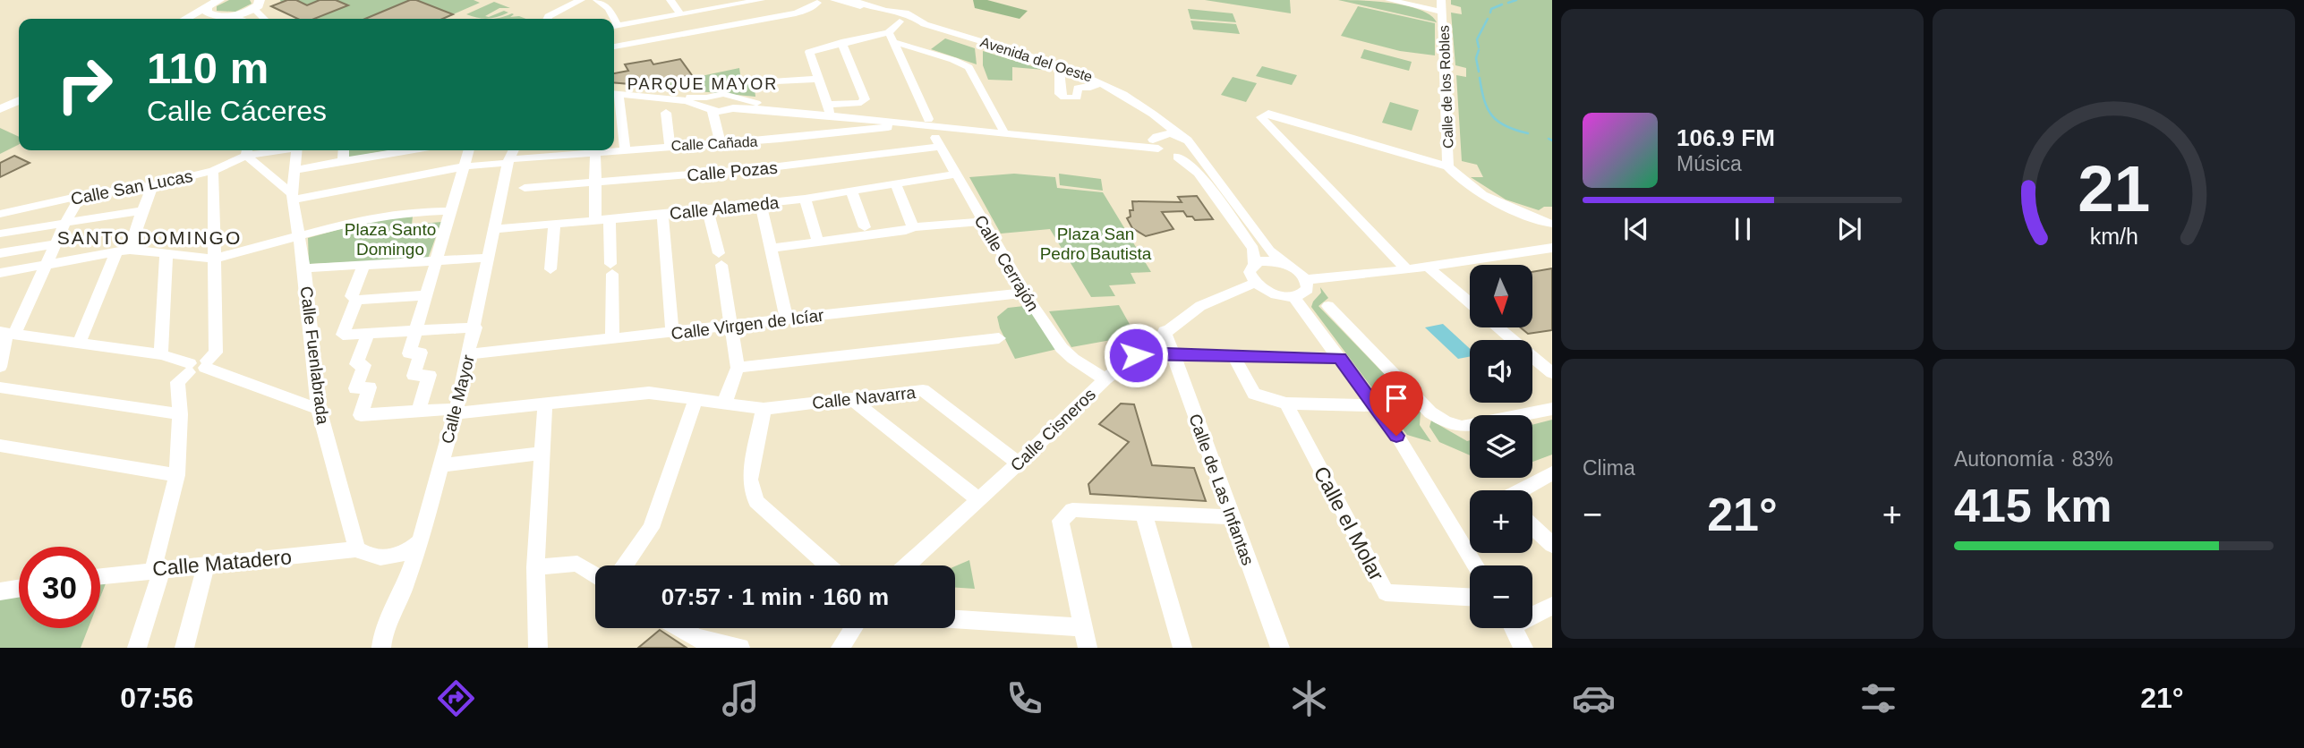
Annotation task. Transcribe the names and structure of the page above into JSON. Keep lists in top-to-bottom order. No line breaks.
{"streets":{"street":["Avenida del Oeste","Calle de los Robles","Calle Cañada","Calle Pozas","Calle San Lucas","Calle Alameda","Calle Cerrajón","Calle Virgen de Icíar","Calle Fuenlabrada","Calle Navarra","Calle Mayor","Calle Cisneros","Calle de Las Infantas","Calle el Molar","Calle Matadero"]},"crossings":[["Calle Cañada","Calle Cerrajón"],["Calle Cañada","Calle Fuenlabrada"],["Calle Cañada","Calle Mayor"],["Calle Pozas","Calle Cerrajón"],["Calle Alameda","Calle Cerrajón"],["Calle Alameda","Calle Mayor"],["Calle Cerrajón","Calle Virgen de Icíar"],["Calle Cerrajón","Calle Cisneros"],["Calle Virgen de Icíar","Calle Mayor"],["Calle Fuenlabrada","Calle Matadero"],["Calle Navarra","Calle Mayor"],["Calle Navarra","Calle Cisneros"],["Calle Cisneros","Calle de Las Infantas"]],"districts":["PARQUE MAYOR","SANTO DOMINGO"],"parks":["Plaza Santo Domingo","Plaza San Pedro Bautista"],"north":"bottom","page":{"turn":["110 m","Calle Cáceres"],"song":["106.9 FM","Música"],"map_buttons":["+","−"],"tile":["Clima",["Autonomía · 83%","415 km"]],"heat":["−","21°","+"],"limit":"30","trip":"07:57 · 1 min · 160 m","tabs":["07:56","21°"],"gauge":["21","km/h"]}}
